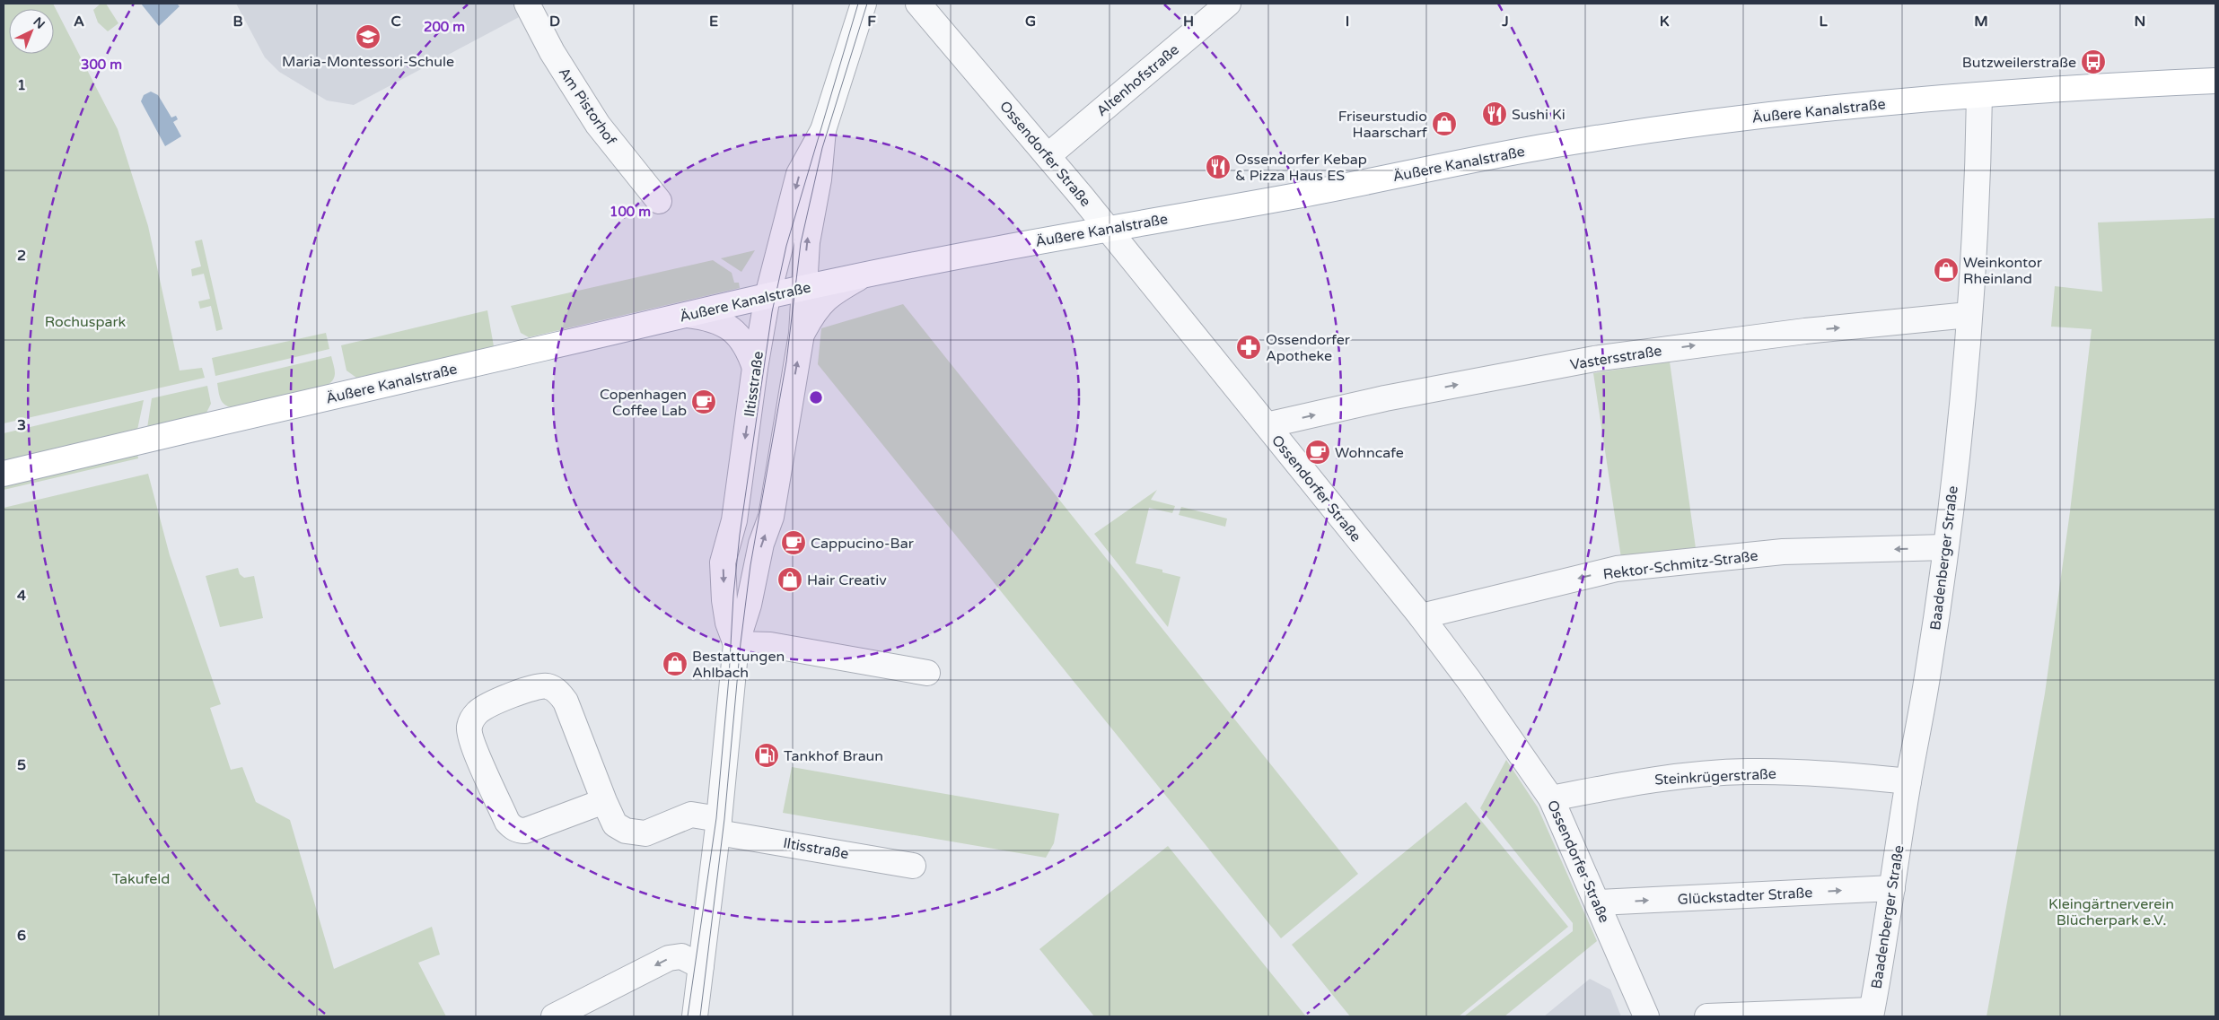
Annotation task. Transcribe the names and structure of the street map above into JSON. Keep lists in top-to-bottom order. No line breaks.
{"streets":{"main road":["Äußere Kanalstraße"],"street":["Altenhofstraße","Am Pistorhof","Ossendorfer Straße","Vastersstraße","Iltisstraße","Baadenberger Straße","Rektor-Schmitz-Straße","Steinkrügerstraße","Glückstadter Straße"]},"crossings":[["Altenhofstraße","Ossendorfer Straße"],["Äußere Kanalstraße","Ossendorfer Straße"],["Äußere Kanalstraße","Iltisstraße"],["Äußere Kanalstraße","Baadenberger Straße"],["Ossendorfer Straße","Vastersstraße"],["Ossendorfer Straße","Rektor-Schmitz-Straße"],["Ossendorfer Straße","Steinkrügerstraße"],["Ossendorfer Straße","Glückstadter Straße"],["Vastersstraße","Baadenberger Straße"],["Baadenberger Straße","Rektor-Schmitz-Straße"],["Baadenberger Straße","Steinkrügerstraße"],["Baadenberger Straße","Glückstadter Straße"]],"one_way":["Vastersstraße","Rektor-Schmitz-Straße"],"parks":["Rochuspark","Takufeld","Kleingärtnerverein Blücherpark e.V."],"places":{"school or university":["Maria-Montessori-Schule"],"bus stop":["Butzweilerstraße"],"restaurant":["Sushi Ki","Ossendorfer Kebap & Pizza Haus ES"],"shop":["Friseurstudio Haarscharf","Weinkontor Rheinland","Hair Creativ","Bestattungen Ahlbach"],"pharmacy":["Ossendorfer Apotheke"],"cafe":["Copenhagen Coffee Lab","Wohncafe","Cappucino-Bar"],"fuel station":["Tankhof Braun"]},"north":"top right","grid":{"columns":["A","B","C","D","E","F","G","H","I","J","K","L","M","N"],"rows":["1","2","3","4","5","6"]},"rings":["200 m","300 m","100 m"]}
